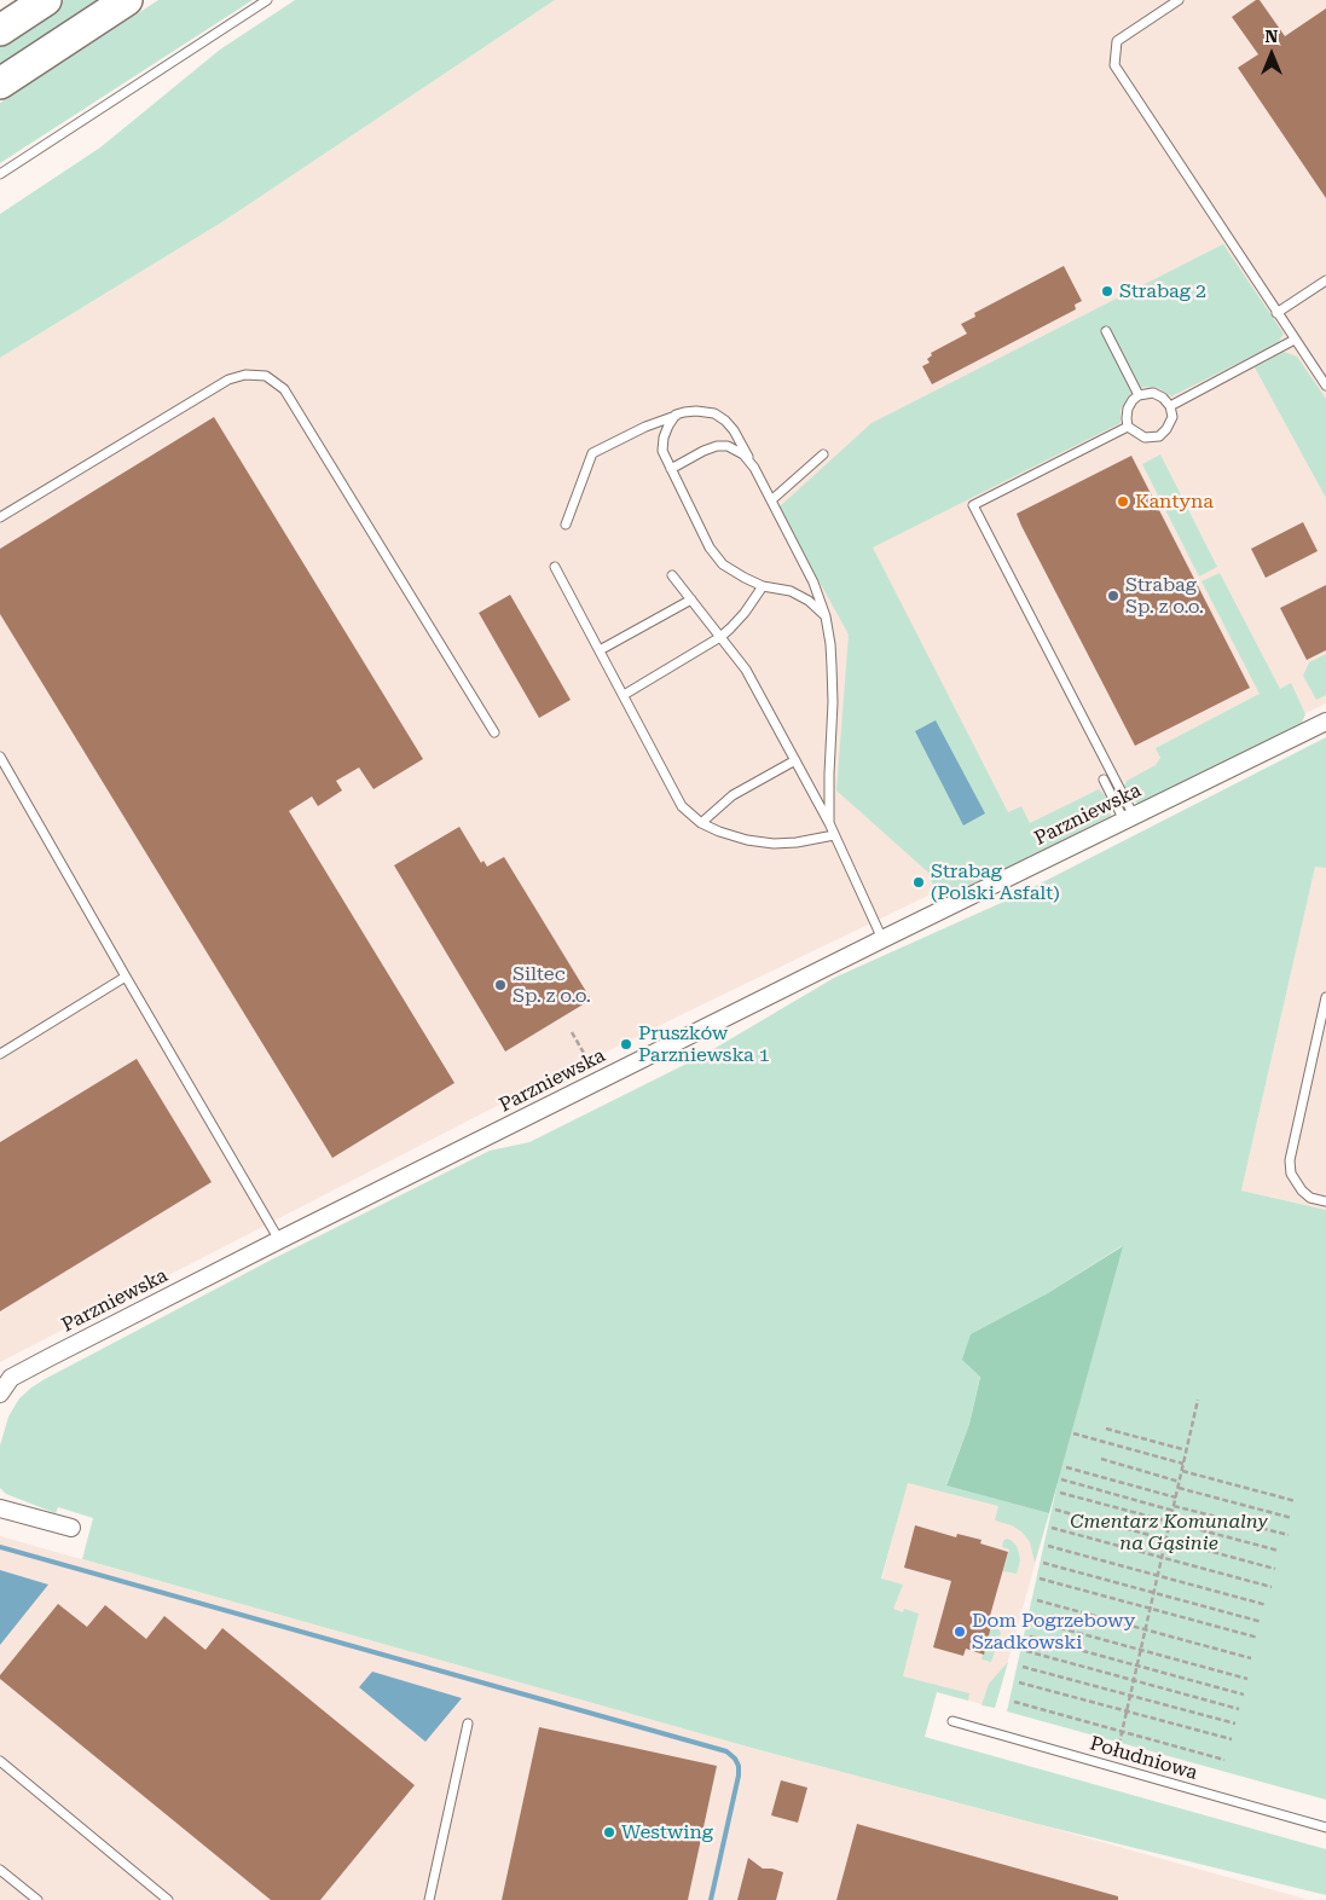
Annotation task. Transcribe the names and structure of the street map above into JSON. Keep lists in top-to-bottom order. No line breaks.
{"streets":{"street":["Parzniewska"],"lane":["Południowa"]},"parks":["Cmentarz Komunalny na Gąsinie"],"places":["Strabag 2","Kantyna","Strabag Sp. z o.o.","Strabag (Polski Asfalt)","Siltec Sp. z o.o.","Pruszków Parzniewska 1","Dom Pogrzebowy Szadkowski","Westwing"],"north":"top"}
